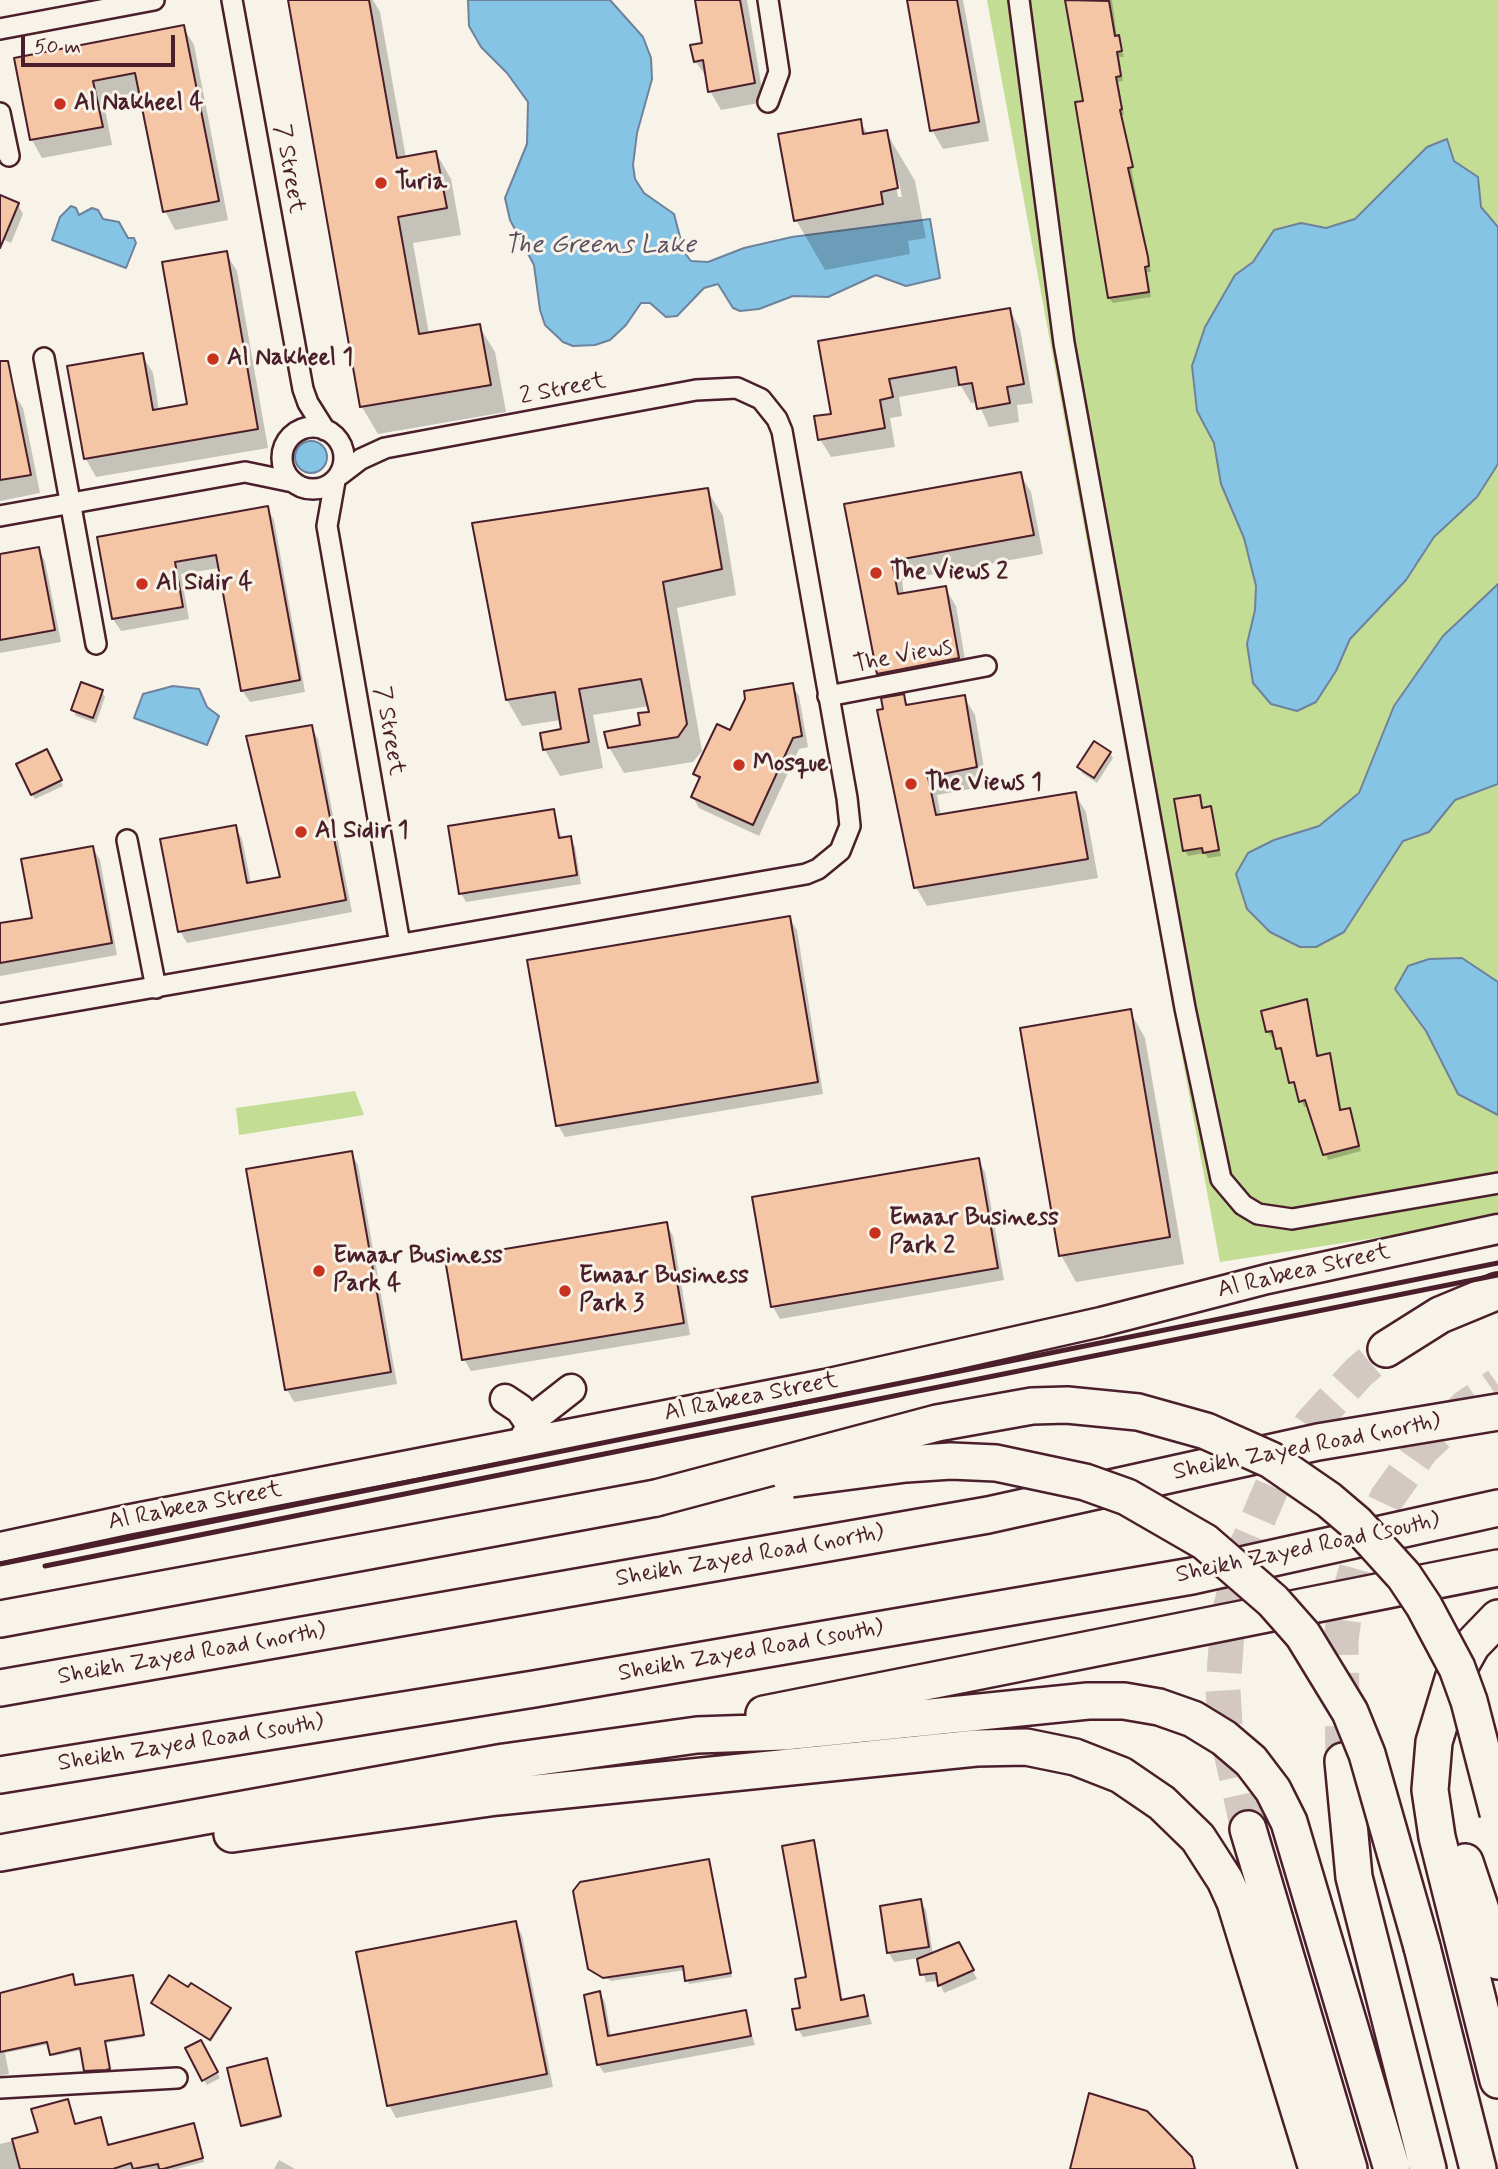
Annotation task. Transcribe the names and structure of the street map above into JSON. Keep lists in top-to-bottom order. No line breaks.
{"streets":{"highway":["Sheikh Zayed Road (north)","Sheikh Zayed Road (south)"],"main road":["Al Rabeea Street"],"street":["7 Street","2 Street","The Views"]},"crossings":[["7 Street","2 Street"],["2 Street","The Views"]],"water":["The Greens Lake"],"places":["Al Nakheel 4","Turia","Al Nakheel 1","The Views 2","Al Sidir 4","Mosque","The Views 1","Al Sidir 1","Emaar Business Park 2","Emaar Business Park 4","Emaar Business Park 3"],"scale_bar":"50 m"}
